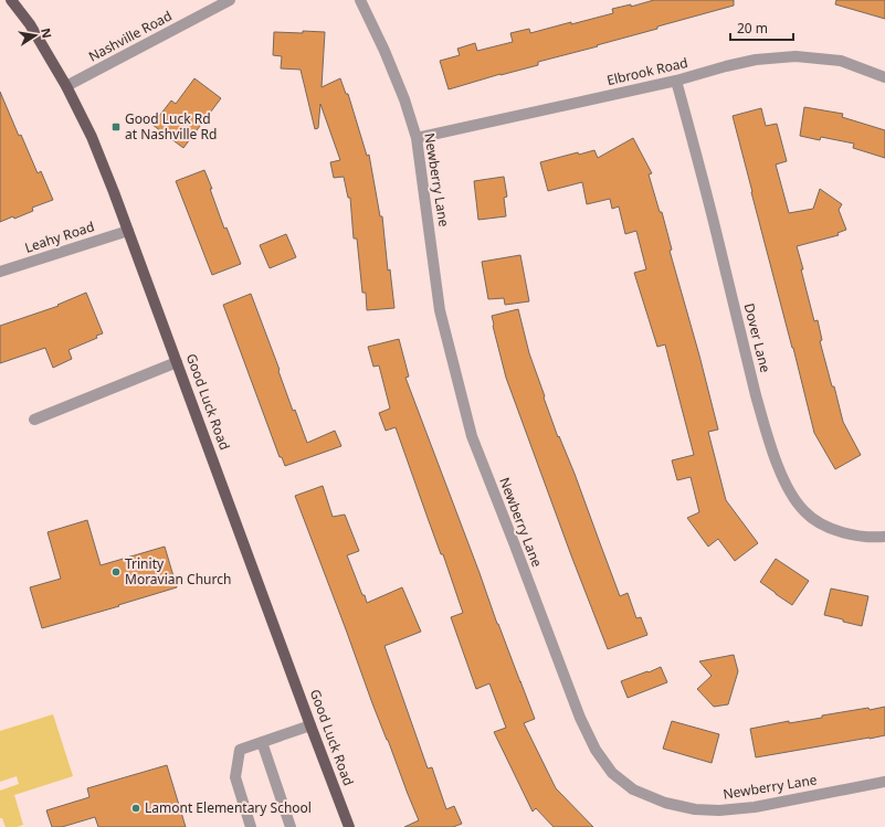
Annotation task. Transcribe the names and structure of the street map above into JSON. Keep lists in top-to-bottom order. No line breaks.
{"streets":{"main road":["Good Luck Road"],"street":["Nashville Road","Elbrook Road","Newberry Lane","Leahy Road","Dover Lane"]},"crossings":[["Nashville Road","Good Luck Road"],["Elbrook Road","Newberry Lane"],["Elbrook Road","Dover Lane"],["Leahy Road","Good Luck Road"]],"places":{"transit":["Good Luck Rd at Nashville Rd"],"other":["Trinity Moravian Church","Lamont Elementary School"]},"scale_bar":"20 m","north":"right"}
